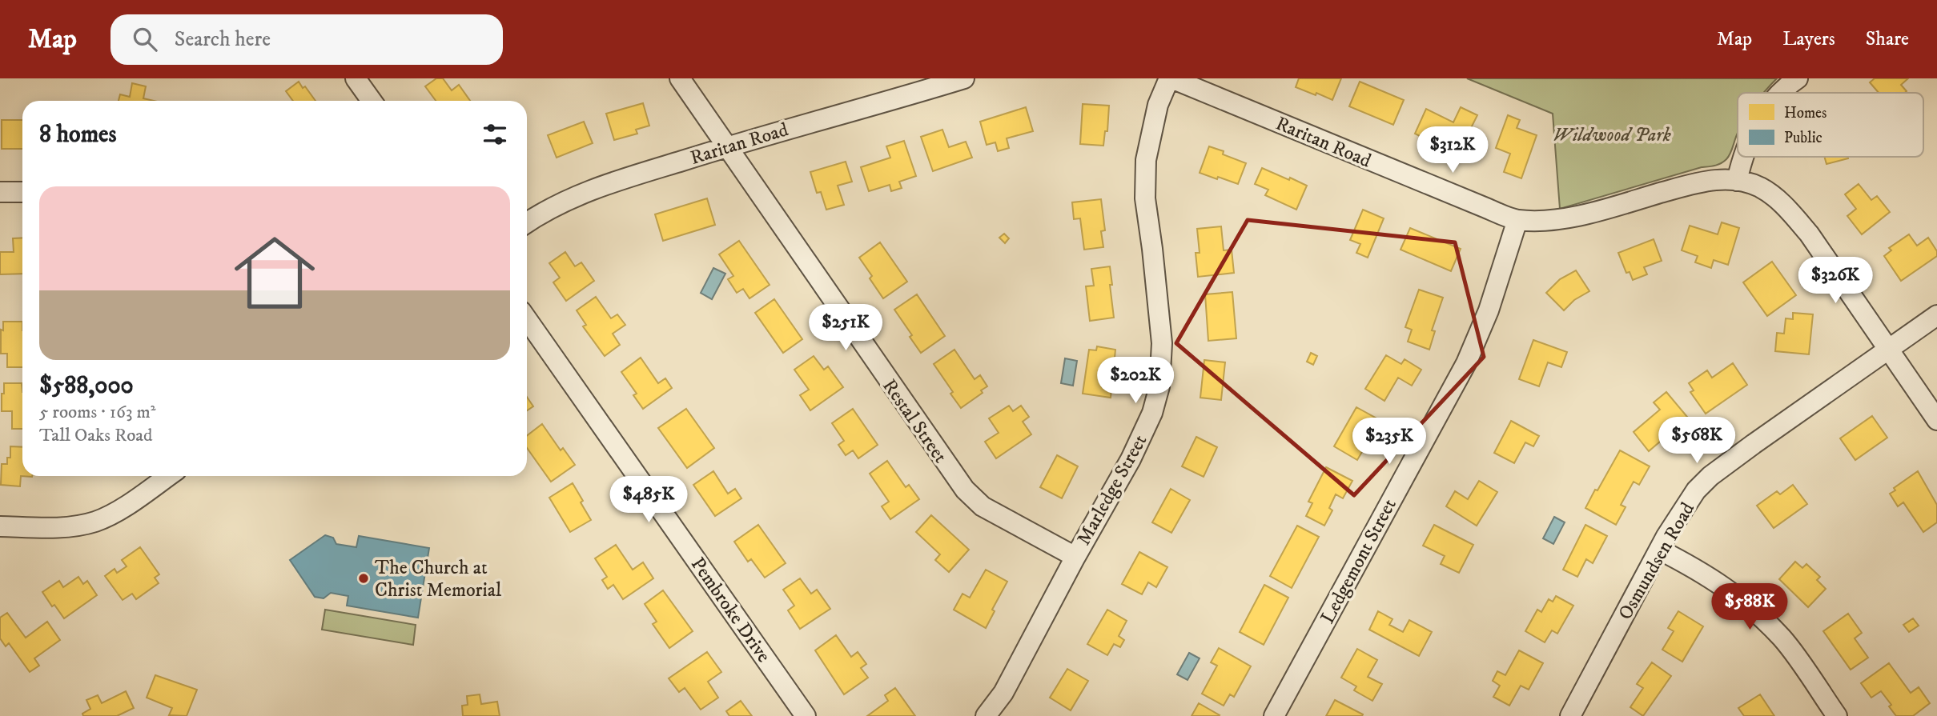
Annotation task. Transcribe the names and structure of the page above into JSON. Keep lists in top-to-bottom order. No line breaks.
{"streets":{"street":["Raritan Road","Restal Street","Marledge Street","Ledgemont Street","Osmundsen Road","Pembroke Drive"]},"crossings":[["Raritan Road","Restal Street"],["Raritan Road","Marledge Street"],["Raritan Road","Ledgemont Street"],["Raritan Road","Osmundsen Road"],["Restal Street","Marledge Street"]],"parks":["Wildwood Park"],"places":["The Church at Christ Memorial"],"legend":["Homes","Public"],"page":{"header":"Map","search":"Search here","nav":["Map","Layers","Share"],"heading":"8 homes","price":["$312K","$326K","$251K","$202K","$568K","$235K","$485K","$588K"],"list":[{"name":"$588,000","note":"5 rooms · 163 m² · Tall Oaks Road"}]}}
